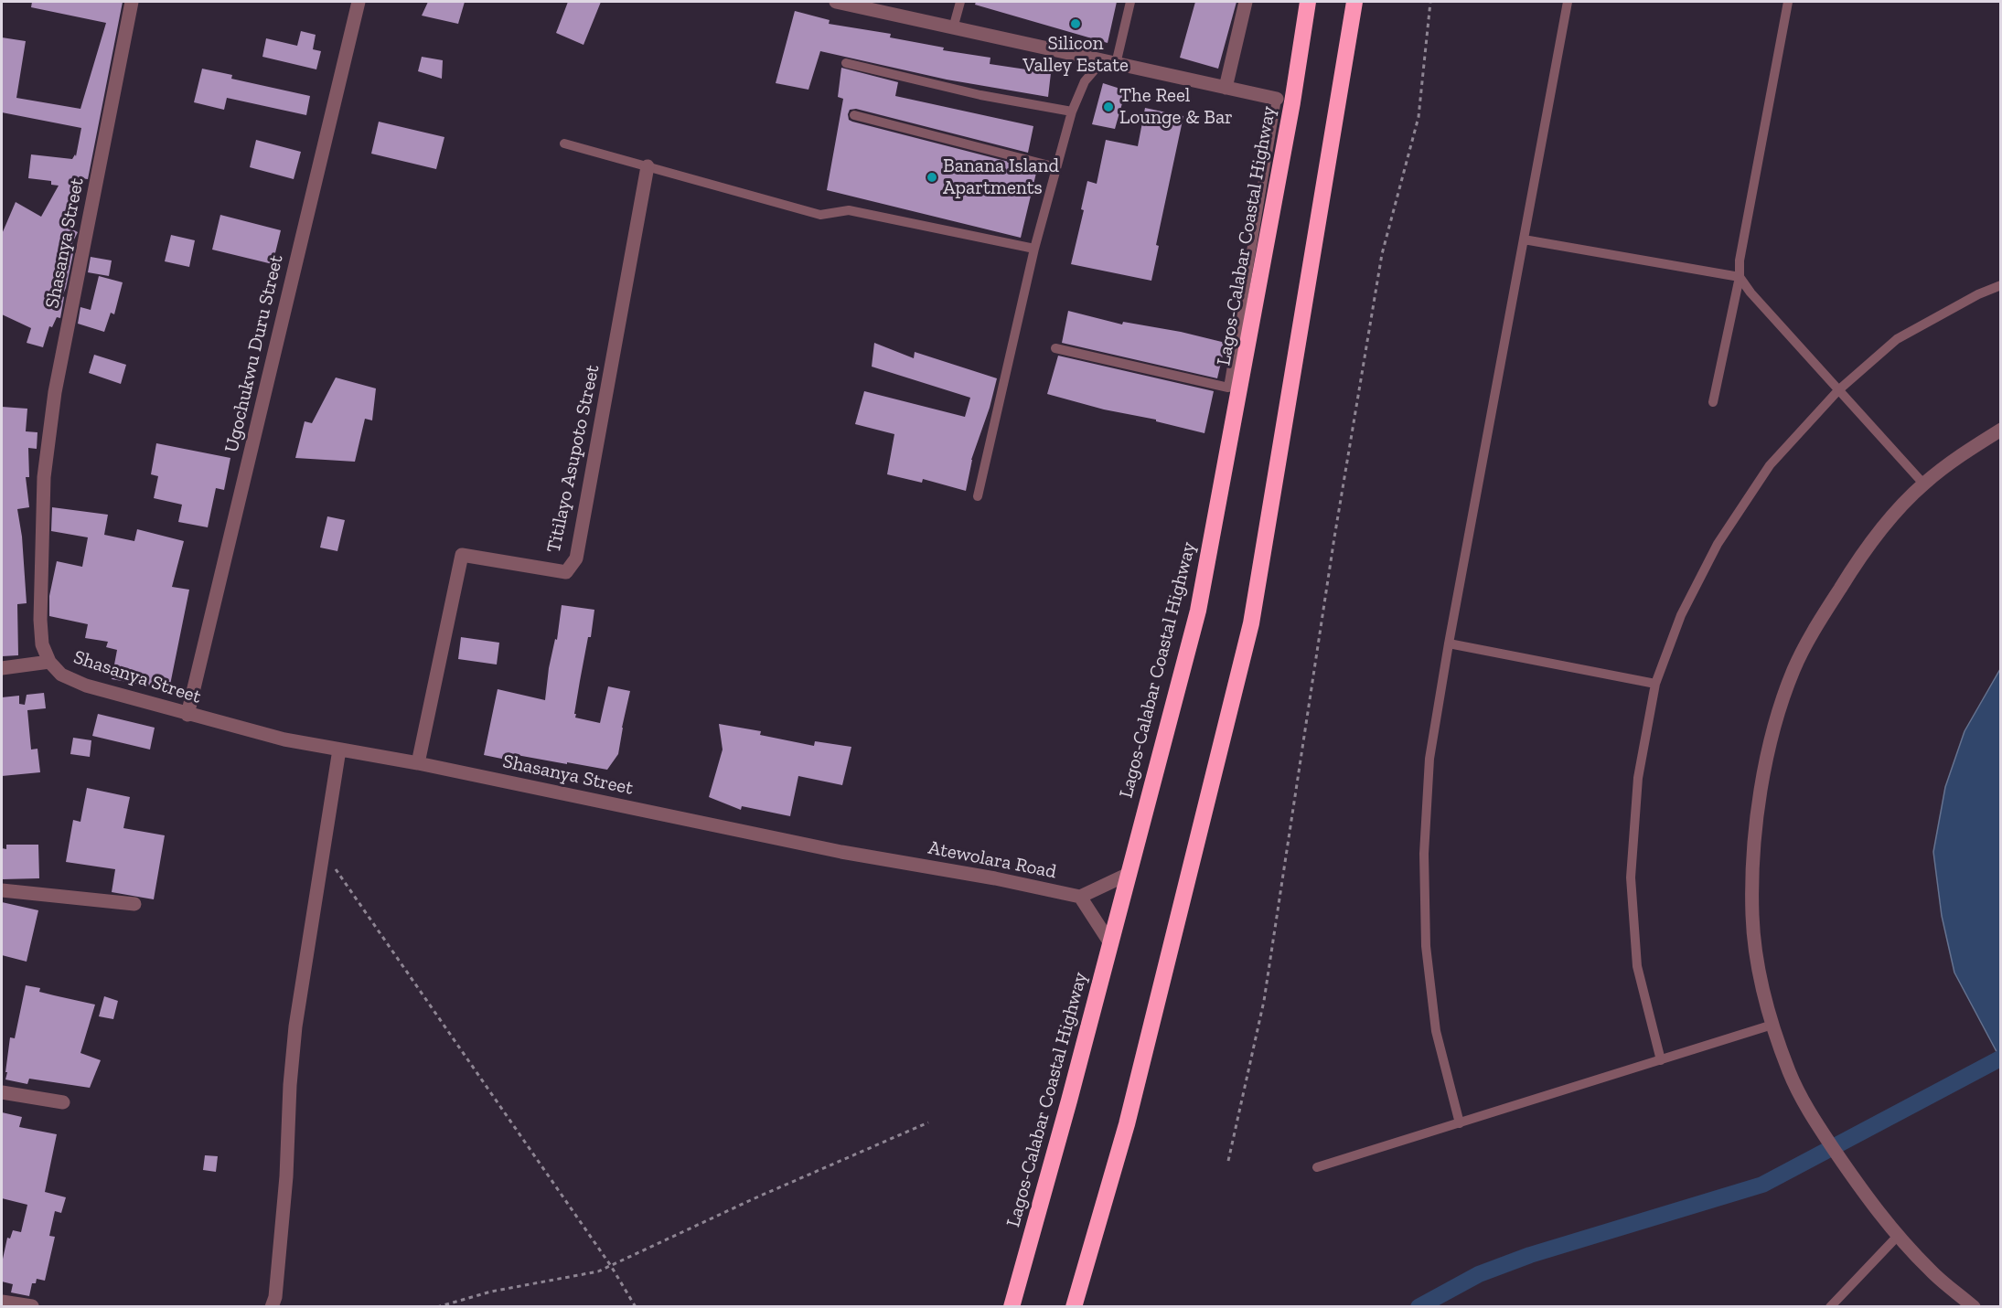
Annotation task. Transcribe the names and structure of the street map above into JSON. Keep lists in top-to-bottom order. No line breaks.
{"streets":{"highway":["Lagos-Calabar Coastal Highway"],"street":["Shasanya Street","Ugochukwu Duru Street","Titilayo Asupoto Street","Atewolara Road"]},"crossings":[["Shasanya Street","Ugochukwu Duru Street"],["Shasanya Street","Titilayo Asupoto Street"],["Shasanya Street","Atewolara Road"]],"places":["Silicon Valley Estate","The Reel Lounge & Bar","Banana Island Apartments"]}
